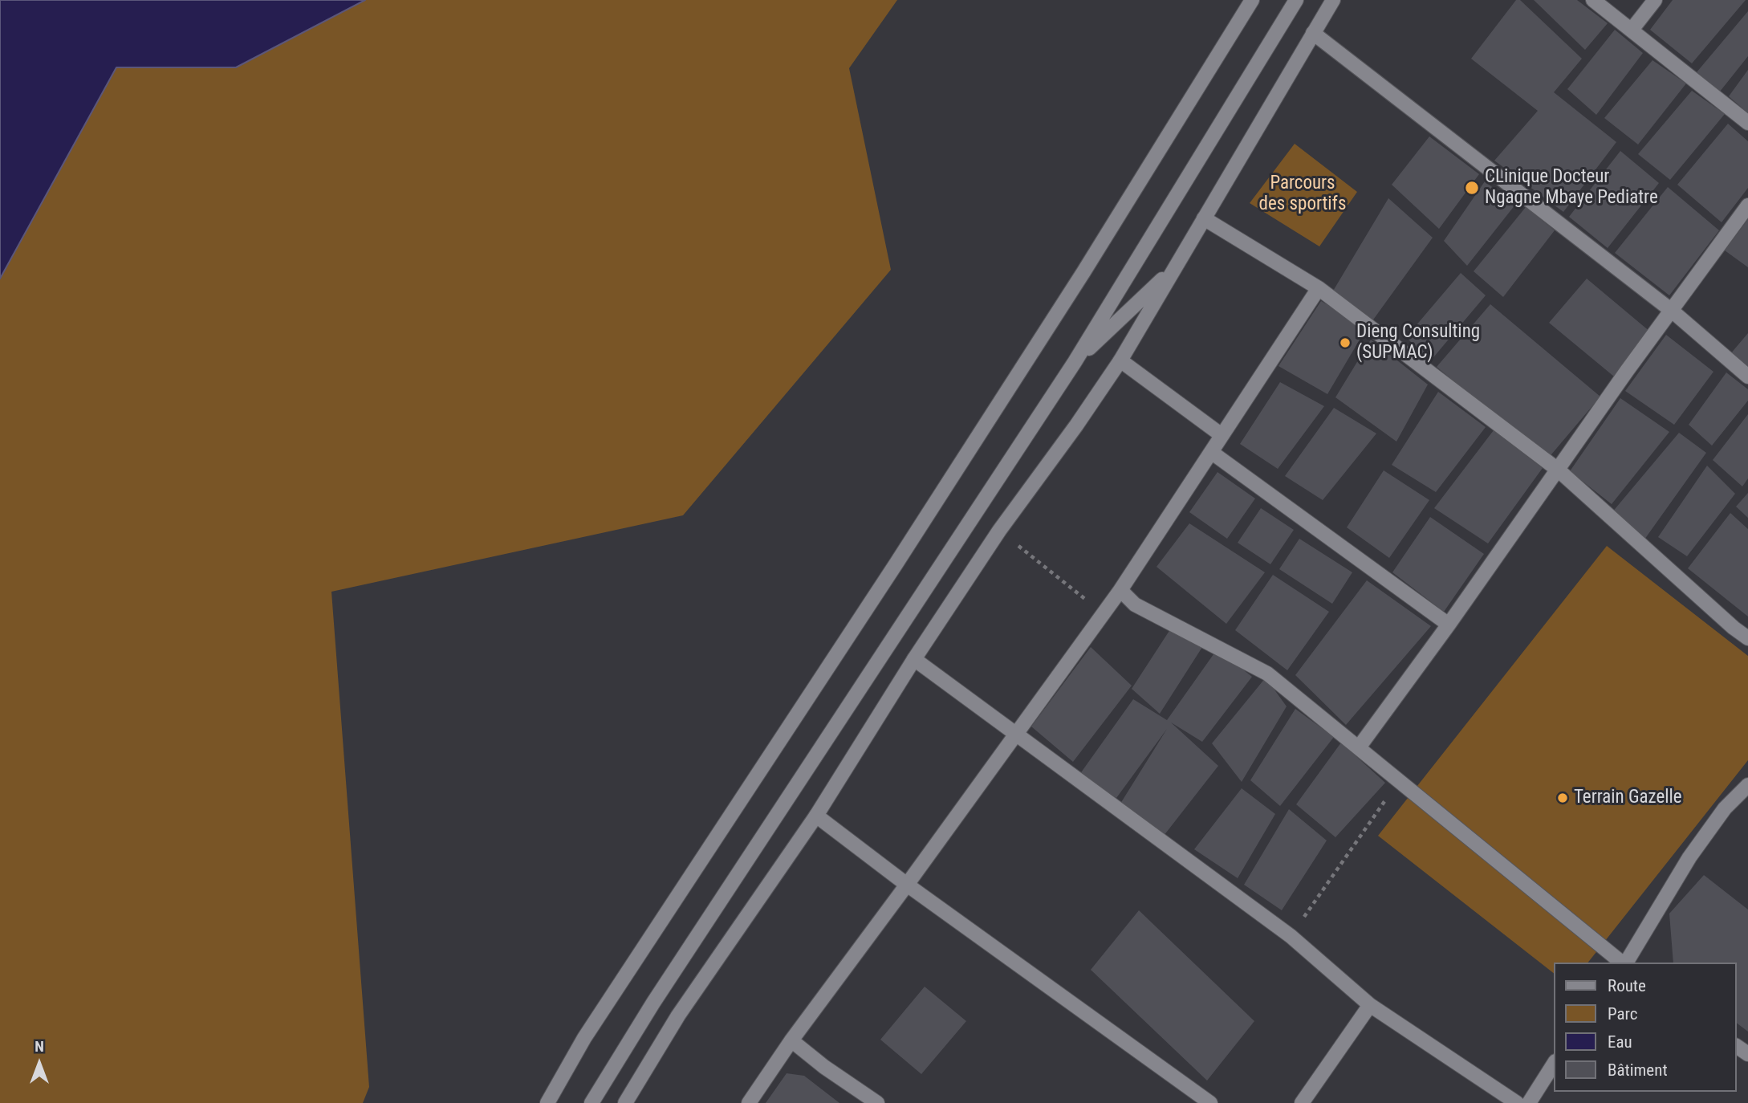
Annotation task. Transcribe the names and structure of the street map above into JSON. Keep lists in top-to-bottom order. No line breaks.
{"parks":["Parcours des sportifs"],"places":["CLinique Docteur Ngagne Mbaye Pediatre","Dieng Consulting (SUPMAC)","Terrain Gazelle"],"legend":["Route","Parc","Eau","Bâtiment"],"north":"top"}
